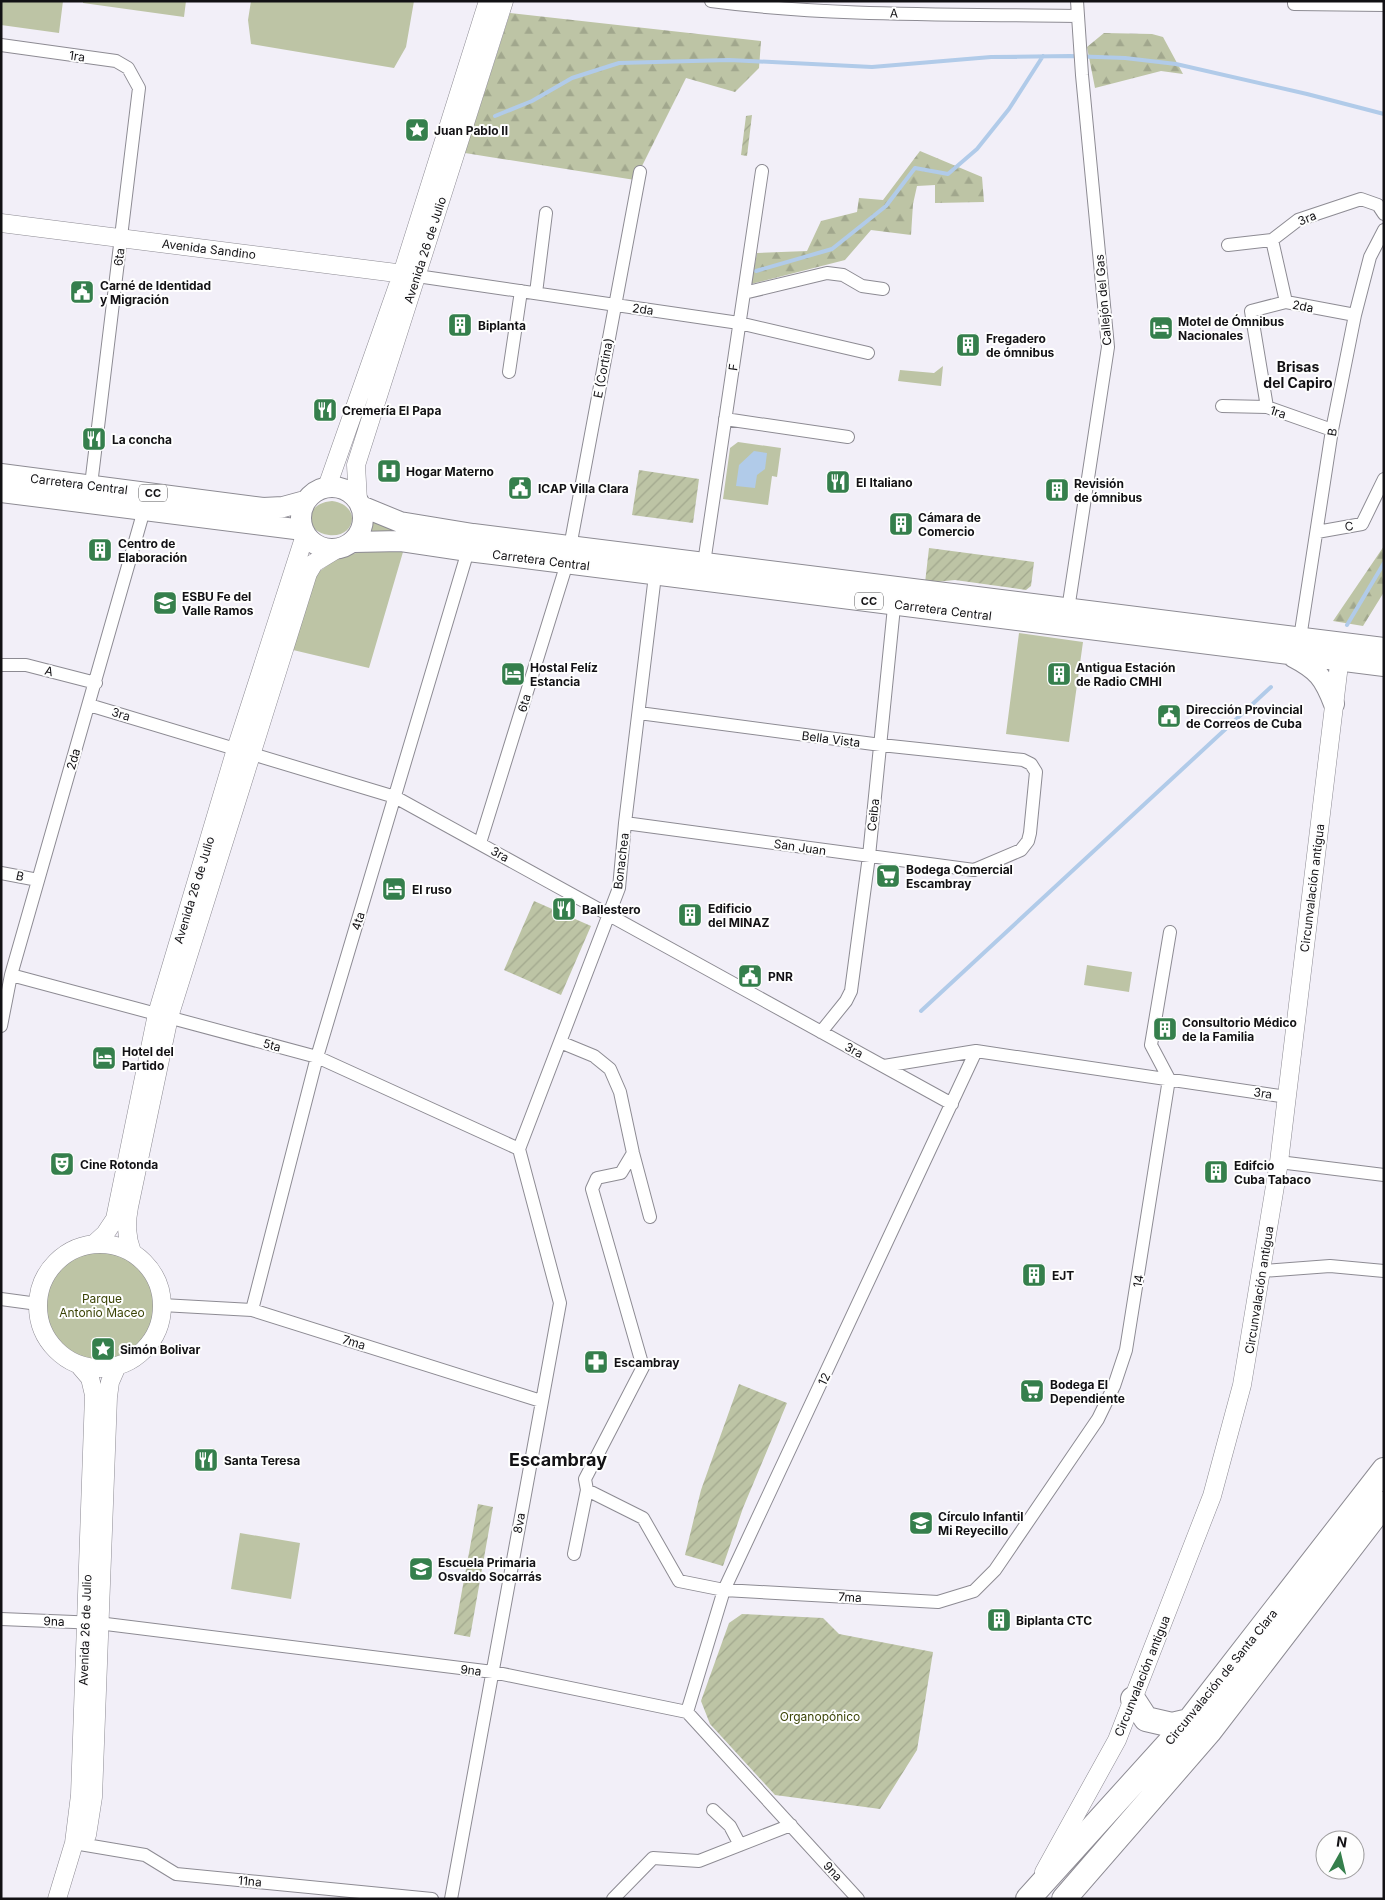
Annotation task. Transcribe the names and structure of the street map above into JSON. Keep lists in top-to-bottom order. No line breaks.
{"streets":{"highway":["Circunvalación de Santa Clara"],"main road":["Avenida Sandino","Avenida 26 de Julio","Carretera Central","CC","Circunvalación antigua"],"street":["A","1ra","3ra","6ta","Callejón del Gas","2da","F","E (Cortina)","B","C","Bella Vista","Ceiba","San Juan","Bonachea","4ta","5ta","14","7ma","12","8va","9na","11na"]},"crossings":[["A","Callejón del Gas"],["A","2da"],["1ra","6ta"],["1ra","2da"],["1ra","B"],["3ra","Avenida 26 de Julio"],["3ra","6ta"],["3ra","2da"],["3ra","Ceiba"],["3ra","Bonachea"],["3ra","Circunvalación antigua"],["3ra","4ta"],["3ra","14"],["3ra","12"],["Avenida Sandino","Avenida 26 de Julio"],["Avenida Sandino","6ta"],["Avenida Sandino","2da"],["Avenida 26 de Julio","2da"],["Avenida 26 de Julio","Carretera Central"],["Avenida 26 de Julio","CC"],["Avenida 26 de Julio","5ta"],["Avenida 26 de Julio","7ma"],["Avenida 26 de Julio","9na"],["Avenida 26 de Julio","11na"],["6ta","E (Cortina)"],["6ta","Carretera Central"],["Callejón del Gas","Carretera Central"],["2da","F"],["2da","E (Cortina)"],["2da","B"],["2da","Carretera Central"],["2da","5ta"],["F","Carretera Central"],["E (Cortina)","Carretera Central"],["B","Carretera Central"],["B","C"],["Carretera Central","CC"],["Carretera Central","Ceiba"],["Carretera Central","Bonachea"],["Carretera Central","Circunvalación antigua"],["Carretera Central","4ta"],["Bella Vista","Ceiba"],["Bella Vista","San Juan"],["Bella Vista","Bonachea"],["Ceiba","San Juan"],["San Juan","Bonachea"],["Bonachea","5ta"],["Bonachea","8va"],["Circunvalación antigua","Circunvalación de Santa Clara"],["4ta","5ta"],["4ta","7ma"],["5ta","8va"],["14","7ma"],["7ma","12"],["7ma","8va"],["12","9na"],["8va","9na"]],"districts":["Brisas del Capiro","Escambray"],"parks":["Parque Antonio Maceo","Organopónico"],"places":{"place":["Juan Pablo II","Simón Bolivar"],"public building":["Carné de Identidad y Migración","ICAP Villa Clara","Dirección Provincial de Correos de Cuba","PNR"],"building":["Biplanta","Fregadero de ómnibus","Revisión de ómnibus","Cámara de Comercio","Centro de Elaboración","Antigua Estación de Radio CMHI","Edificio del MINAZ","Consultorio Médico de la Familia","Edifcio Cuba Tabaco","EJT","Biplanta CTC"],"hotel":["Motel de Ómnibus Nacionales","Hostal Felíz Estancia","El ruso","Hotel del Partido"],"restaurant":["Cremería El Papa","La concha","El Italiano","Ballestero","Santa Teresa"],"hospital":["Hogar Materno"],"school or university":["ESBU Fe del Valle Ramos","Círculo Infantil Mi Reyecillo","Escuela Primaria Osvaldo Socarrás"],"supermarket":["Bodega Comercial Escambray","Bodega El Dependiente"],"theatre":["Cine Rotonda"],"pharmacy":["Escambray"]},"north":"top"}
